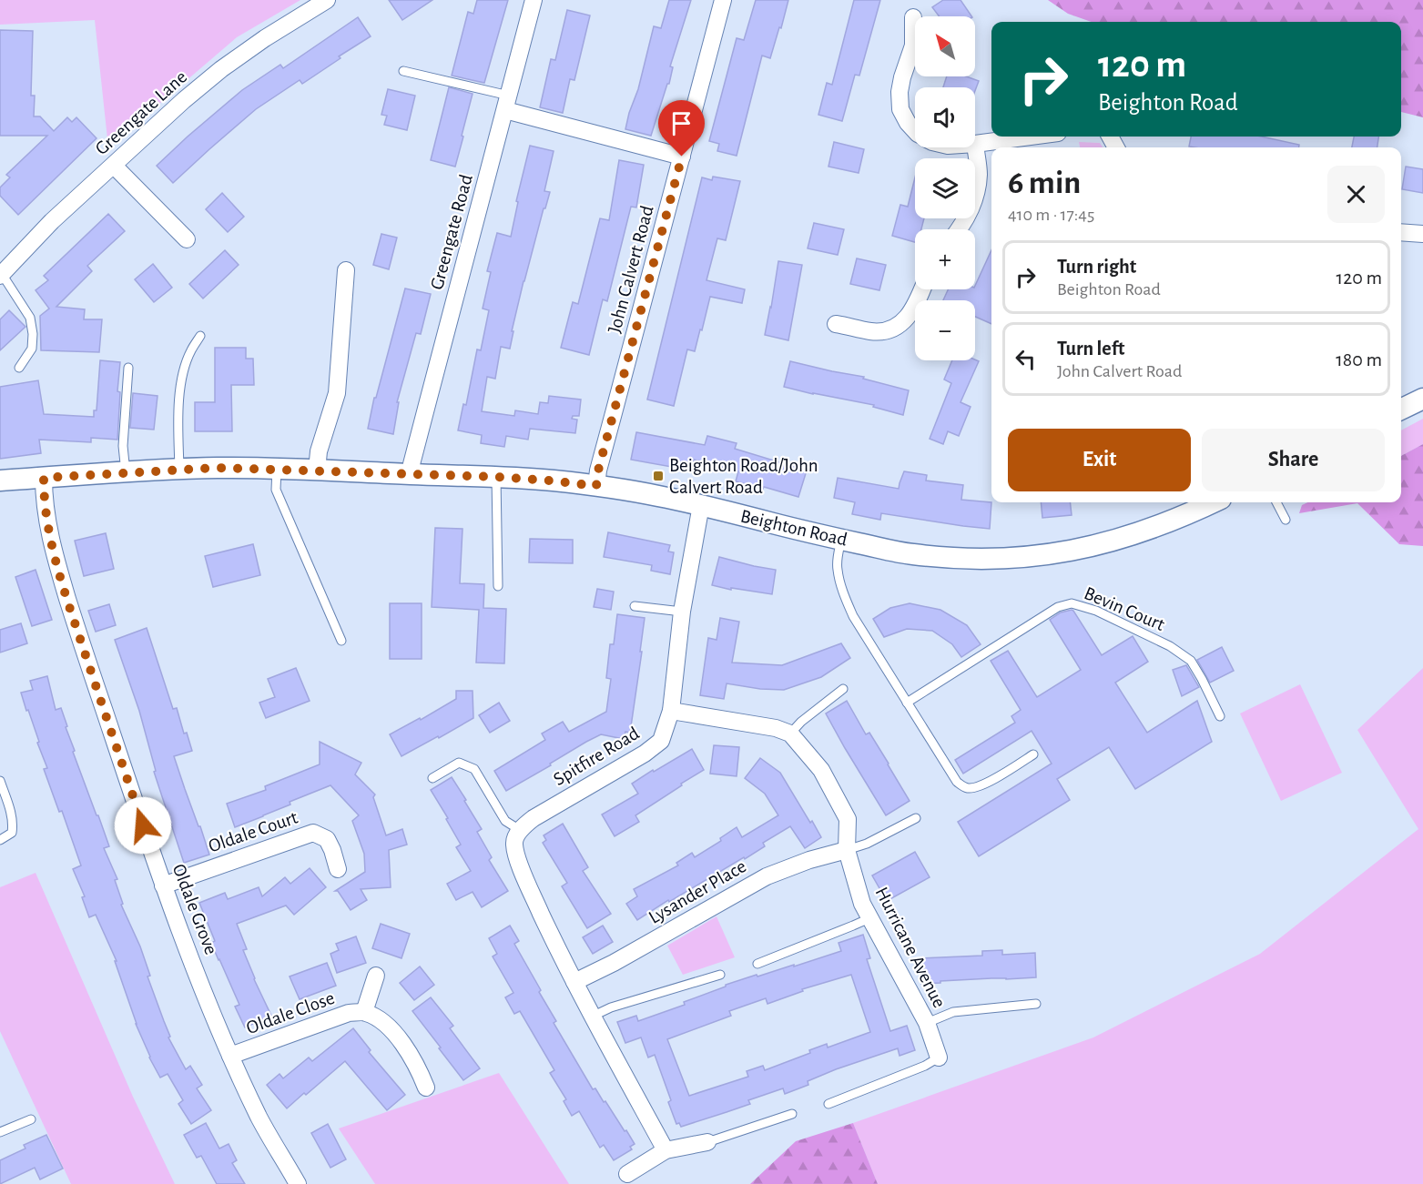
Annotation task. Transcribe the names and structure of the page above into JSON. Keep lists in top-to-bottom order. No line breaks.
{"streets":{"street":["Greengate Lane","Greengate Road","John Calvert Road","Beighton Road","Spitfire Road","Oldale Court","Lysander Place","Oldale Grove","Hurricane Avenue","Oldale Close"],"lane":["Bevin Court"]},"crossings":[["Greengate Road","Beighton Road"],["John Calvert Road","Beighton Road"],["Beighton Road","Spitfire Road"],["Beighton Road","Oldale Grove"],["Oldale Court","Oldale Grove"],["Lysander Place","Hurricane Avenue"],["Oldale Grove","Oldale Close"]],"places":{"transit":["Beighton Road/John Calvert Road"]},"north":"top left","page":{"map_buttons":["+","−"],"turn":["120 m","Beighton Road"],"heading":["6 min","410 m · 17:45"],"list":[{"name":"Turn right","note":"Beighton Road","value":"120 m"},{"name":"Turn left","note":"John Calvert Road","value":"180 m"}],"buttons":["Exit","Share"]}}
